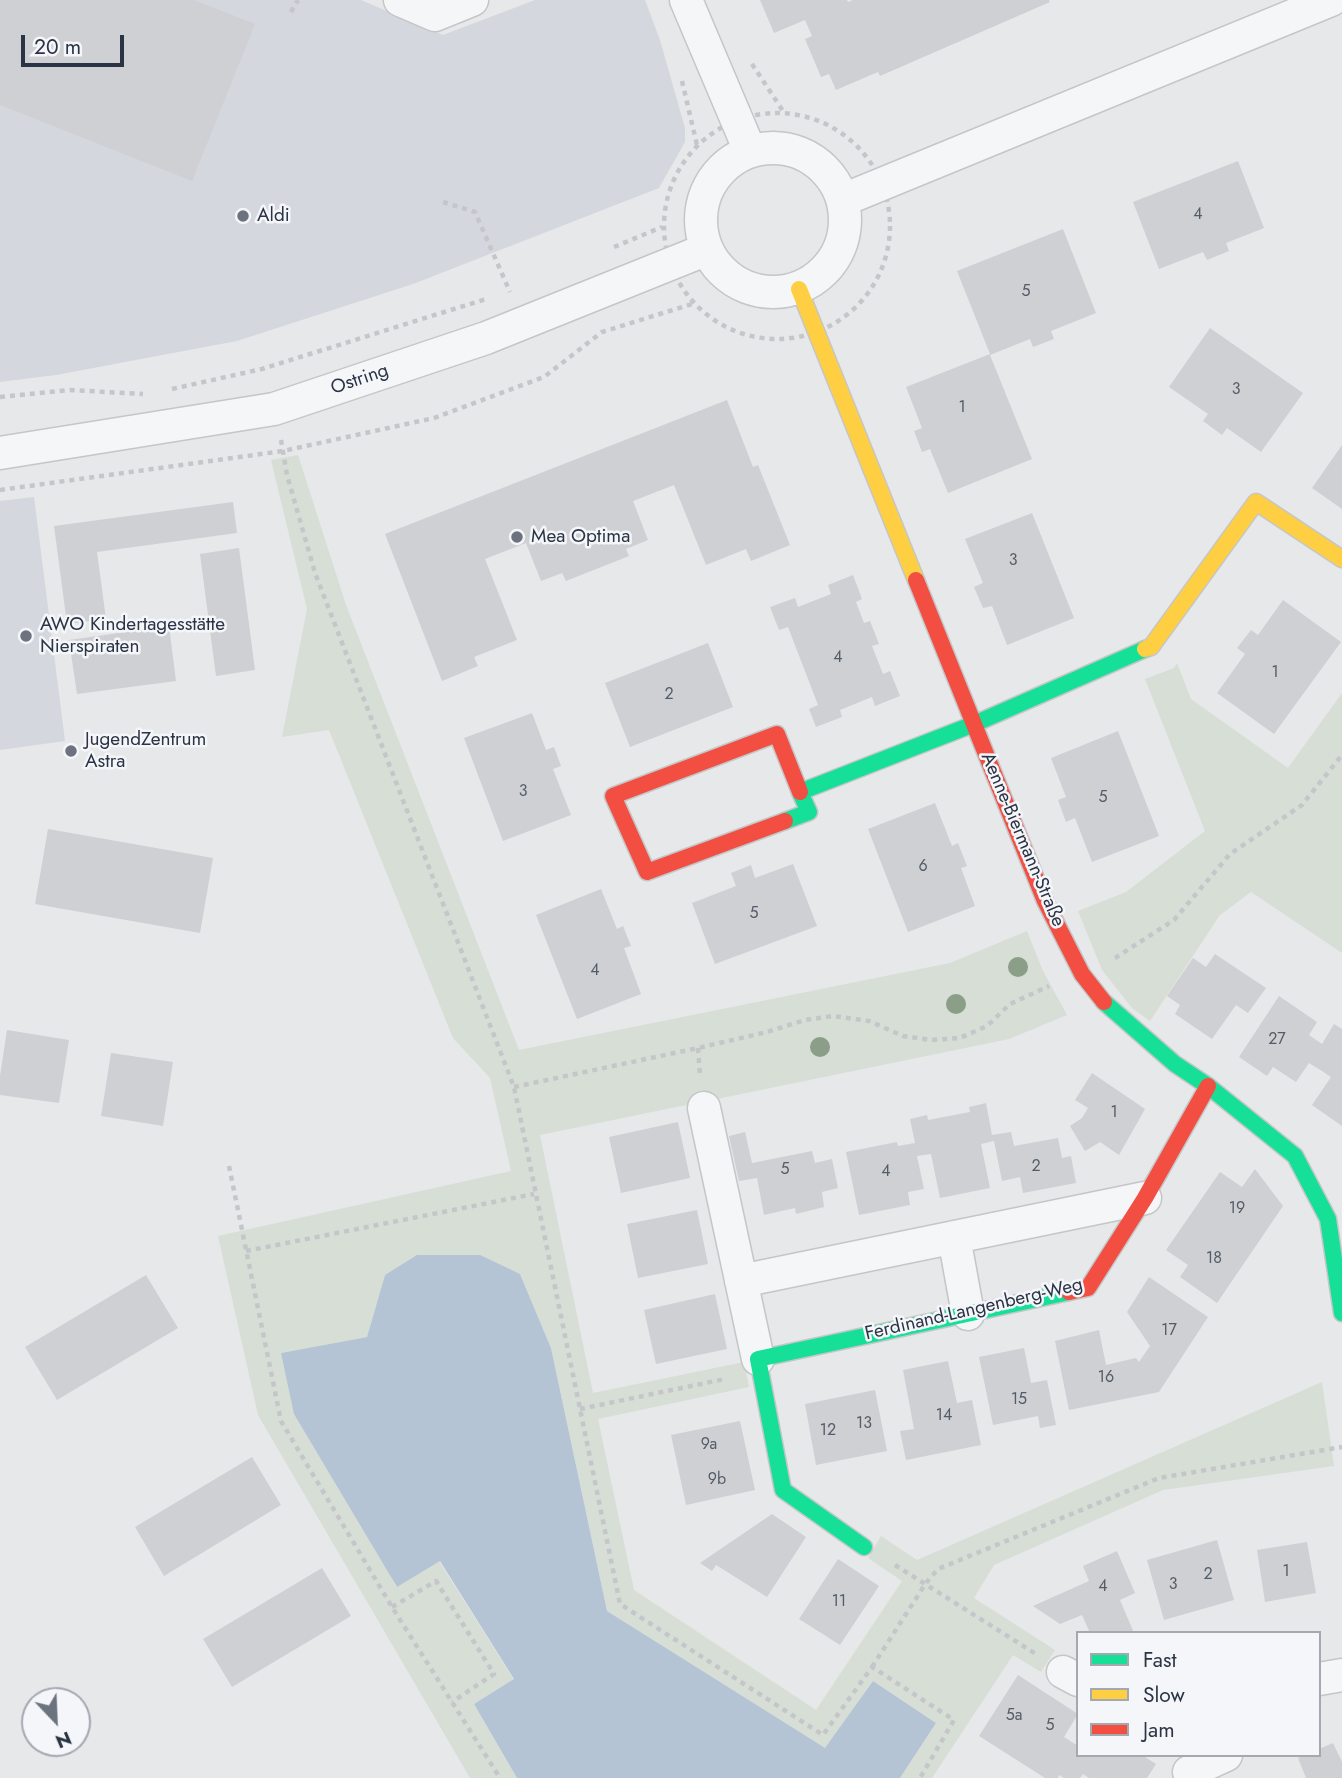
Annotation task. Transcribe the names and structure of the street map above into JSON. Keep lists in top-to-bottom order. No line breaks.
{"streets":{"street":["Ostring","Aenne-Biermann-Straße","Ferdinand-Langenberg-Weg"]},"crossings":[["Ostring","Aenne-Biermann-Straße"],["Aenne-Biermann-Straße","Ferdinand-Langenberg-Weg"]],"places":["Aldi","Mea Optima","AWO Kindertagesstätte Nierspiraten","JugendZentrum Astra"],"house_numbers":["4","5","3","1","3","4","1","2","3","5","6","5","4","27","1","2","5","4","19","18","17","16","15","14","13","12","9a","9b","1","2","3","4","11","5a","5"],"legend":["Fast","Slow","Jam"],"scale_bar":"20 m","north":"bottom right"}
